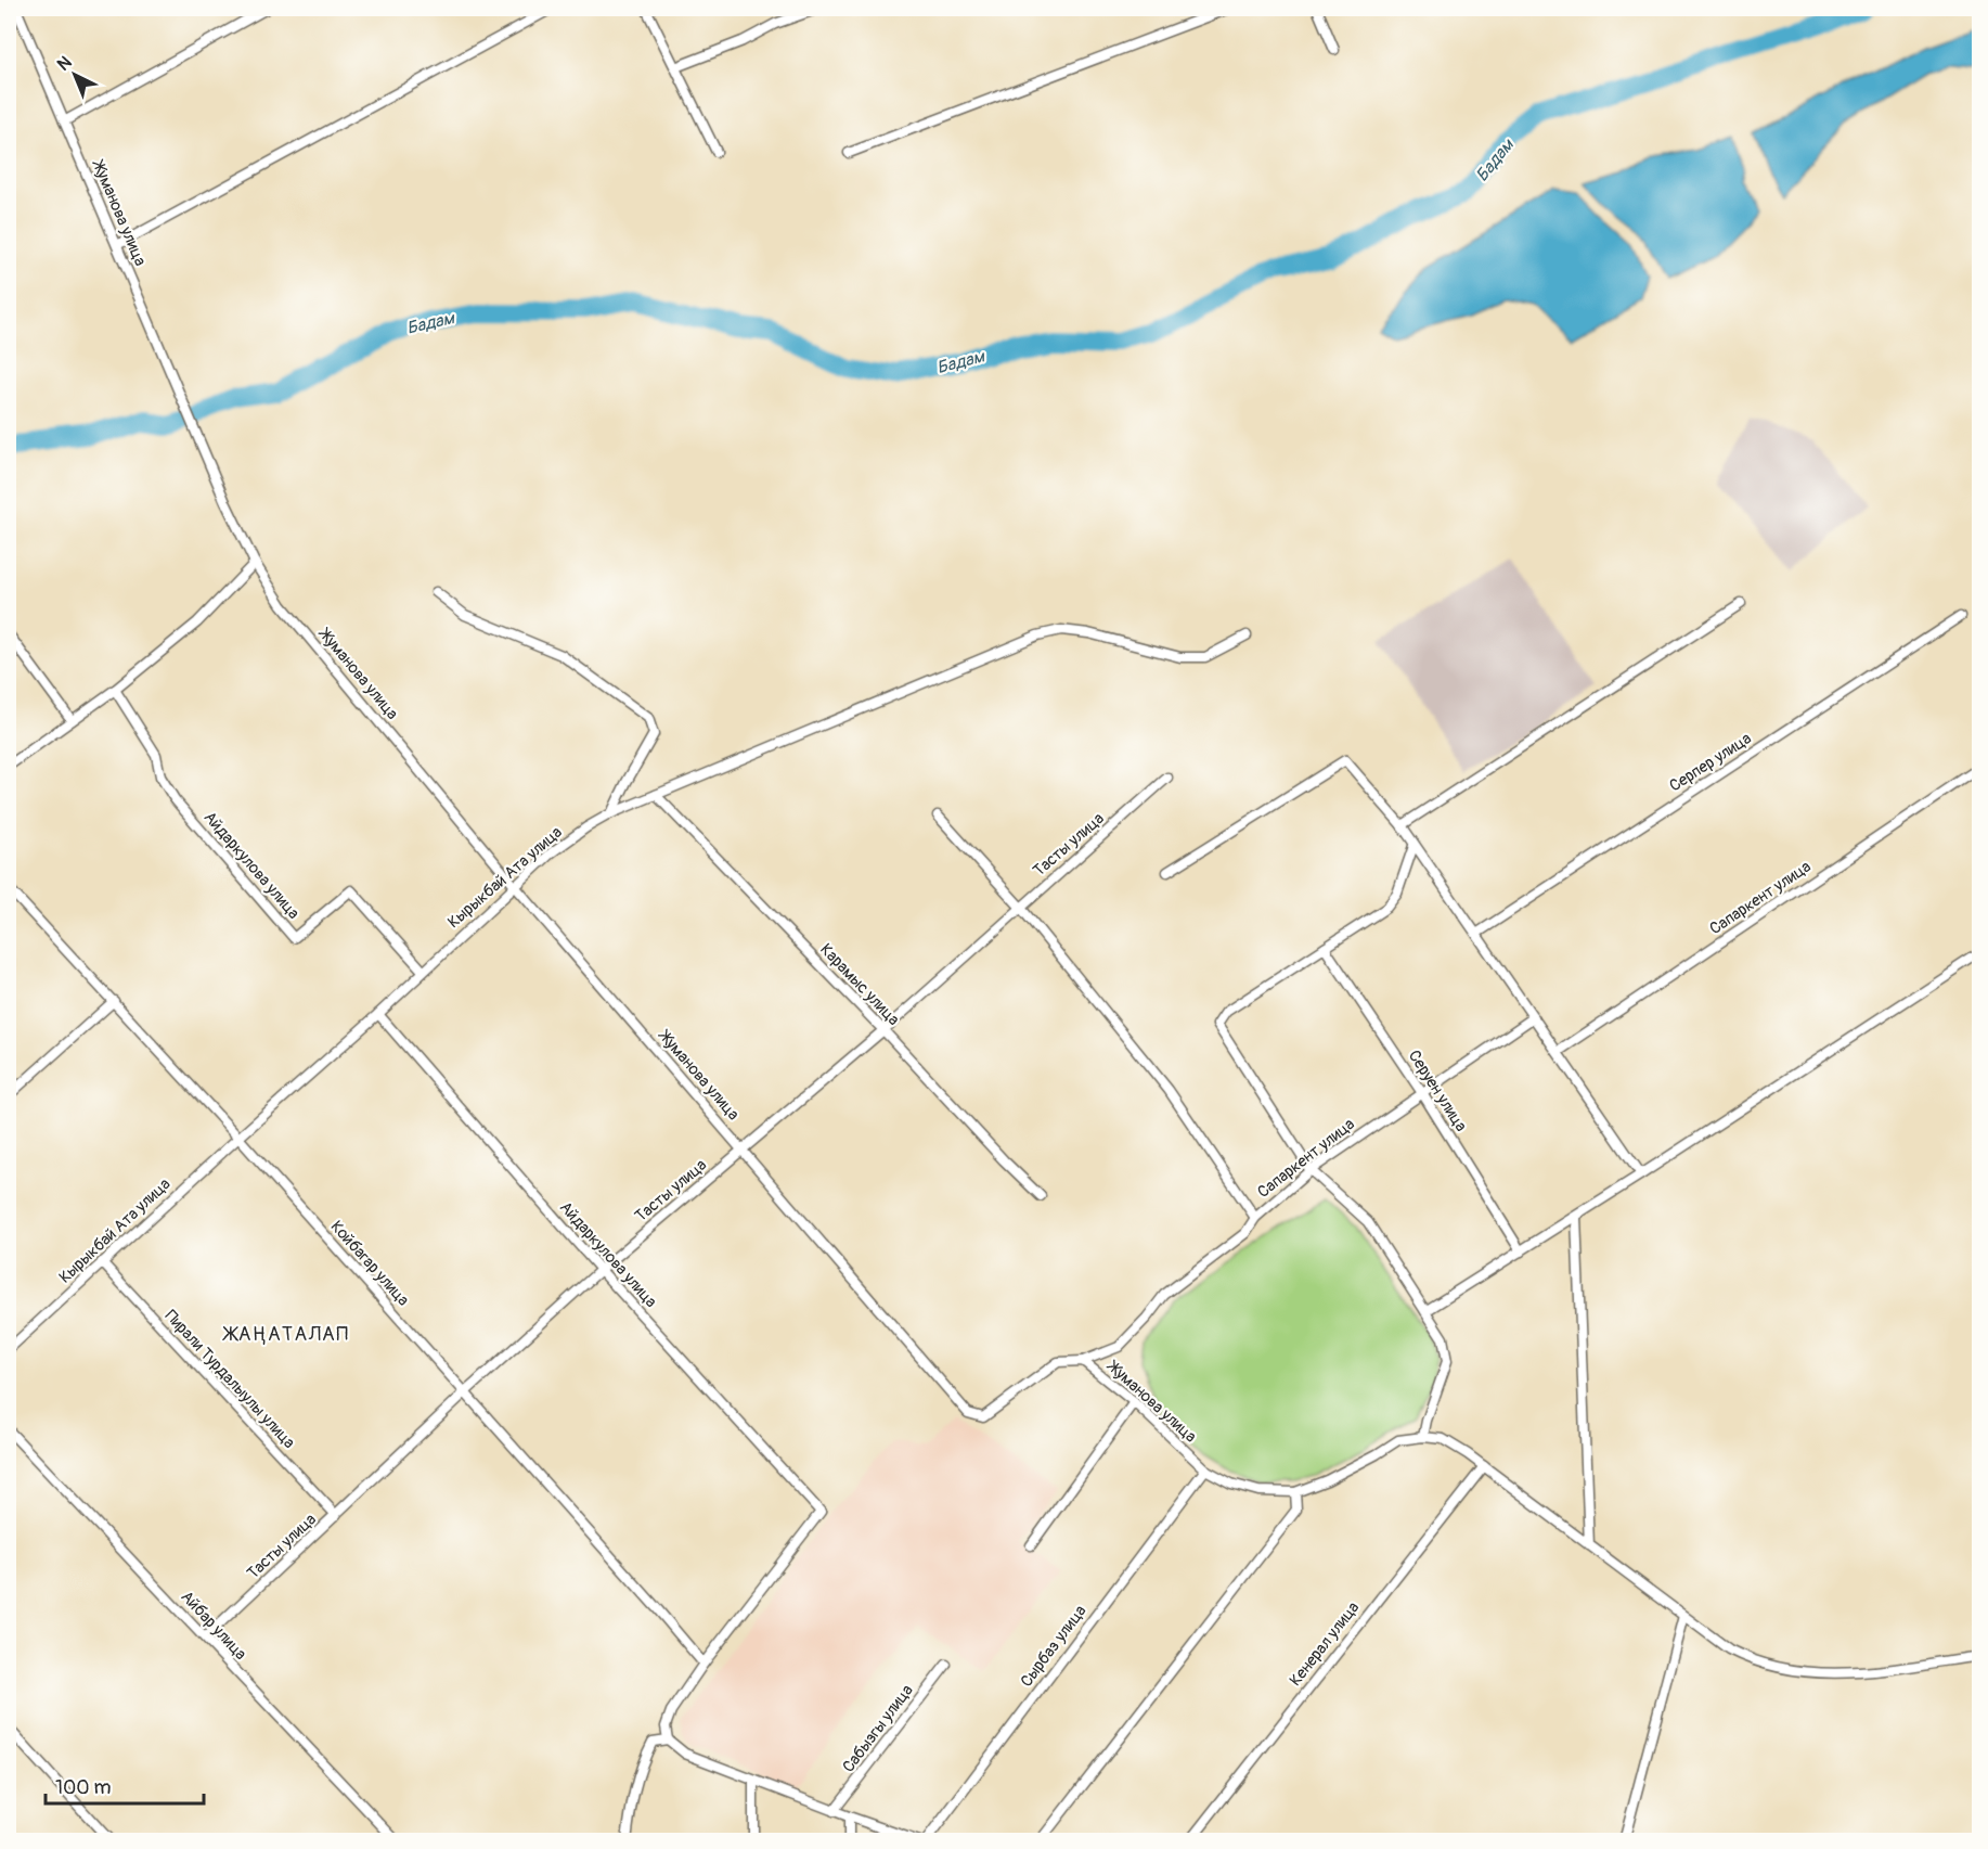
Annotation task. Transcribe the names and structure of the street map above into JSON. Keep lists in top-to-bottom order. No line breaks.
{"streets":{"street":["Жуманова улица","Серпер улица","Тасты улица","Айдаркулова улица","Кырыкбай Ата улица","Сапаркент улица","Карамыс улица","Серуен улица","Койбагар улица","Пирали Турдалыулы улица","Айбар улица","Кенерал улица","Сырбаз улица","Сабызгы улица"]},"crossings":[["Жуманова улица","Тасты улица"],["Жуманова улица","Кырыкбай Ата улица"],["Жуманова улица","Сапаркент улица"],["Жуманова улица","Сырбаз улица"],["Тасты улица","Айдаркулова улица"],["Тасты улица","Карамыс улица"],["Тасты улица","Койбагар улица"],["Тасты улица","Пирали Турдалыулы улица"],["Тасты улица","Айбар улица"],["Айдаркулова улица","Кырыкбай Ата улица"],["Айдаркулова улица","Койбагар улица"],["Кырыкбай Ата улица","Карамыс улица"],["Кырыкбай Ата улица","Койбагар улица"],["Кырыкбай Ата улица","Пирали Турдалыулы улица"],["Сапаркент улица","Серуен улица"]],"districts":["ЖАҢАТАЛАП"],"water":["Бадам"],"scale_bar":"100 m","north":"top left"}
